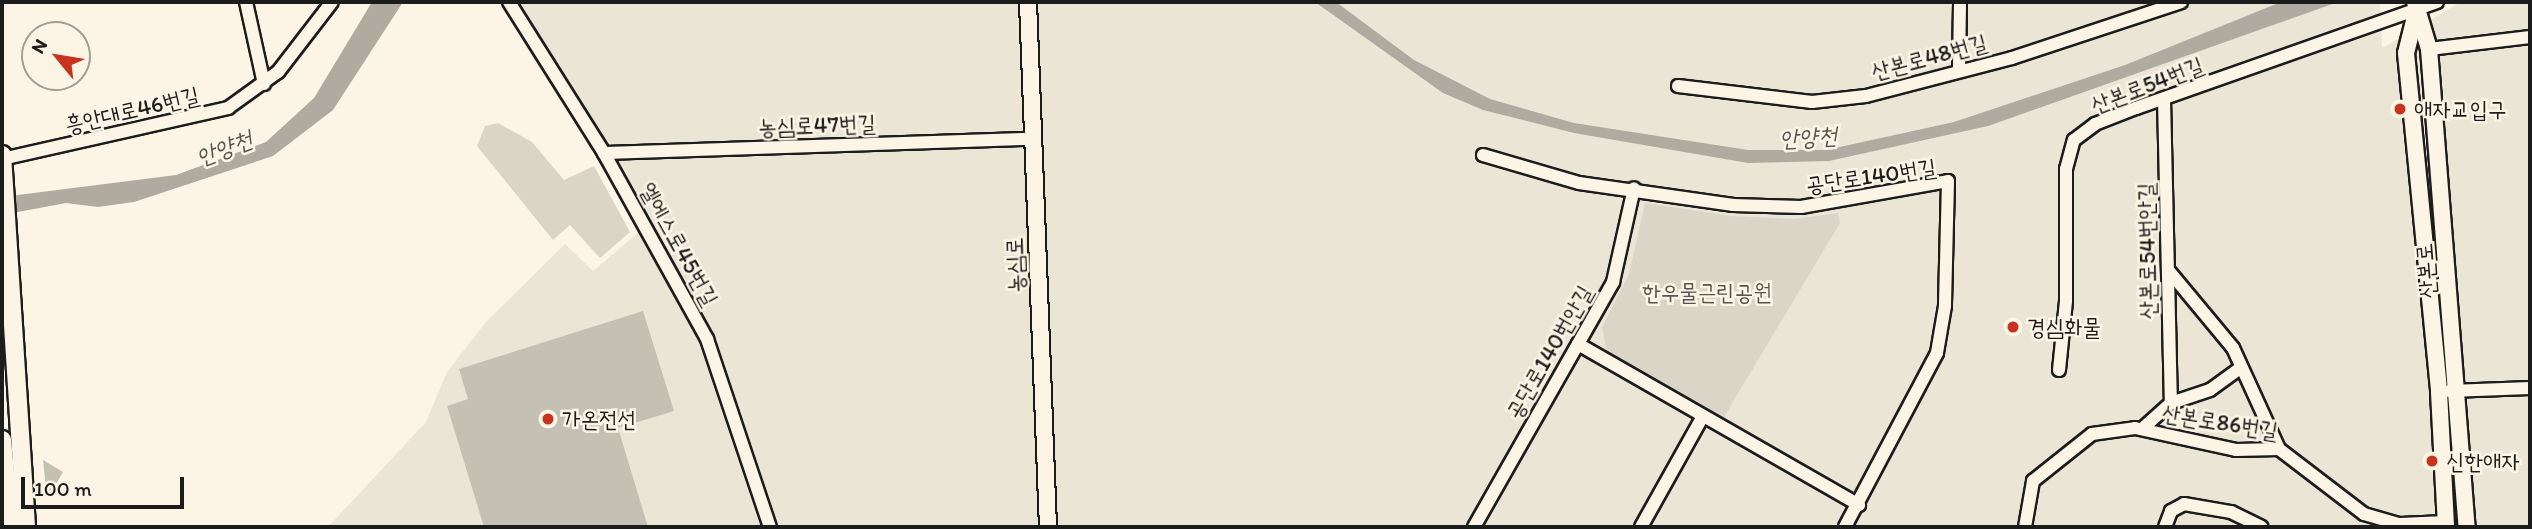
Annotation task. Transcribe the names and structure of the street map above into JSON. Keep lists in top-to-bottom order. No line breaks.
{"streets":{"street":["산본로48번길","산본로54번길","흥안대로46번길","농심로47번길","공단로140번길","엘에스로45번길","산본로54번안길","농심로","산본로","공단로140번안길","산본로86번길"]},"crossings":[["산본로54번길","산본로54번안길"],["산본로54번길","산본로"],["농심로47번길","엘에스로45번길"],["농심로47번길","농심로"],["공단로140번길","공단로140번안길"],["산본로","산본로86번길"]],"water":["안양천"],"parks":["한우물근린공원"],"places":["애자교입구","경심화물","가온전선","신한애자"],"scale_bar":"100 m","north":"top left"}
